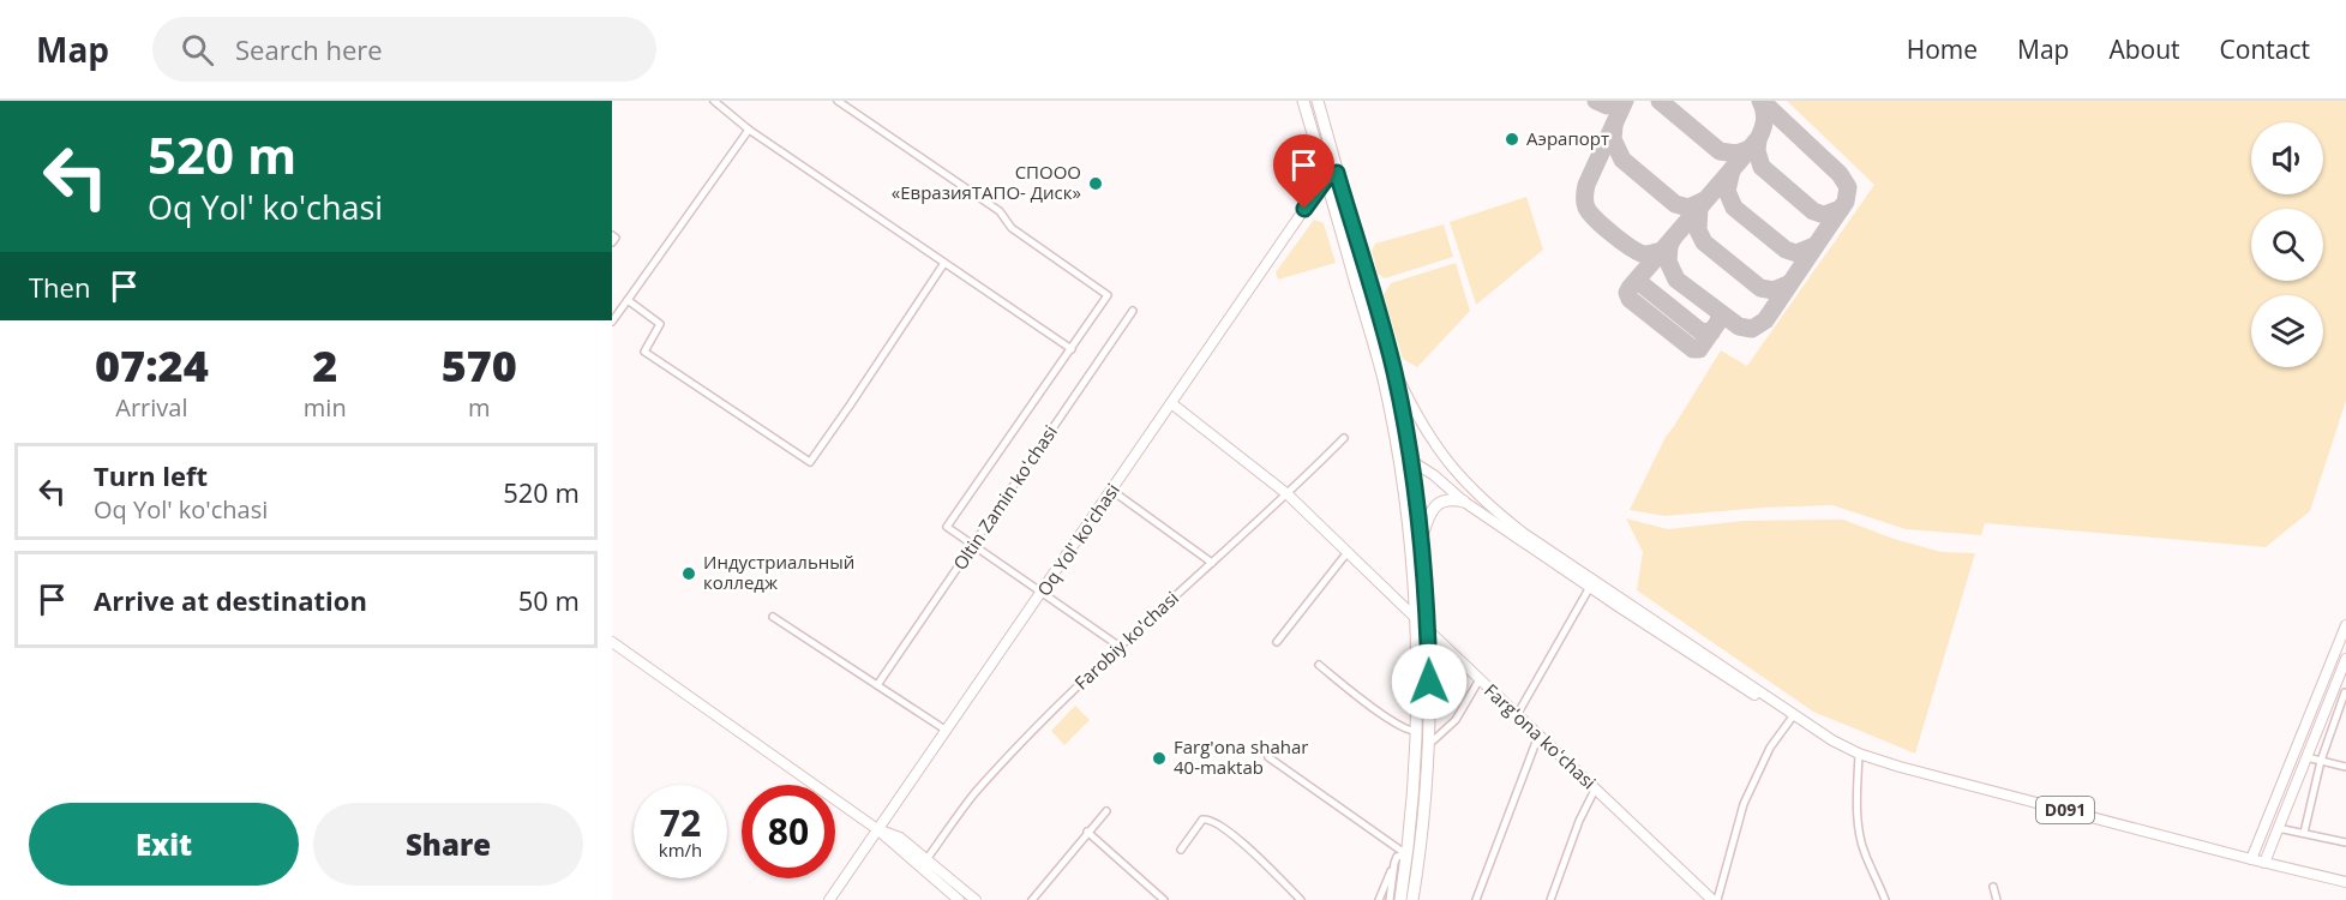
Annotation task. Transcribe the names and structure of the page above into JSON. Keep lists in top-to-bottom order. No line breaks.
{"streets":{"highway":["D091"],"street":["Oltin Zamin koʻchasi","Oq Yol' ko'chasi","Farobiy ko'chasi","Fargʻona koʻchasi"]},"crossings":[["Oq Yol' ko'chasi","Fargʻona koʻchasi"],["Oq Yol' ko'chasi","D091"],["Farobiy ko'chasi","Fargʻona koʻchasi"]],"places":["Аэрапорт","СПООО «ЕвразияТАПО- Диск»","Индустриальный колледж","Farg'ona shahar 40-maktab"],"page":{"header":"Map","search":"Search here","nav":["Home","Map","About","Contact"],"turn":["520 m","Oq Yol' ko'chasi"],"then":"Then","eta":["07:24","Arrival","2","min","570","m"],"list":[{"name":"Turn left","note":"Oq Yol' ko'chasi","value":"520 m"},{"name":"Arrive at destination","value":"50 m"}],"speed":"72 km/h","limit":"80","buttons":["Exit","Share"]}}
